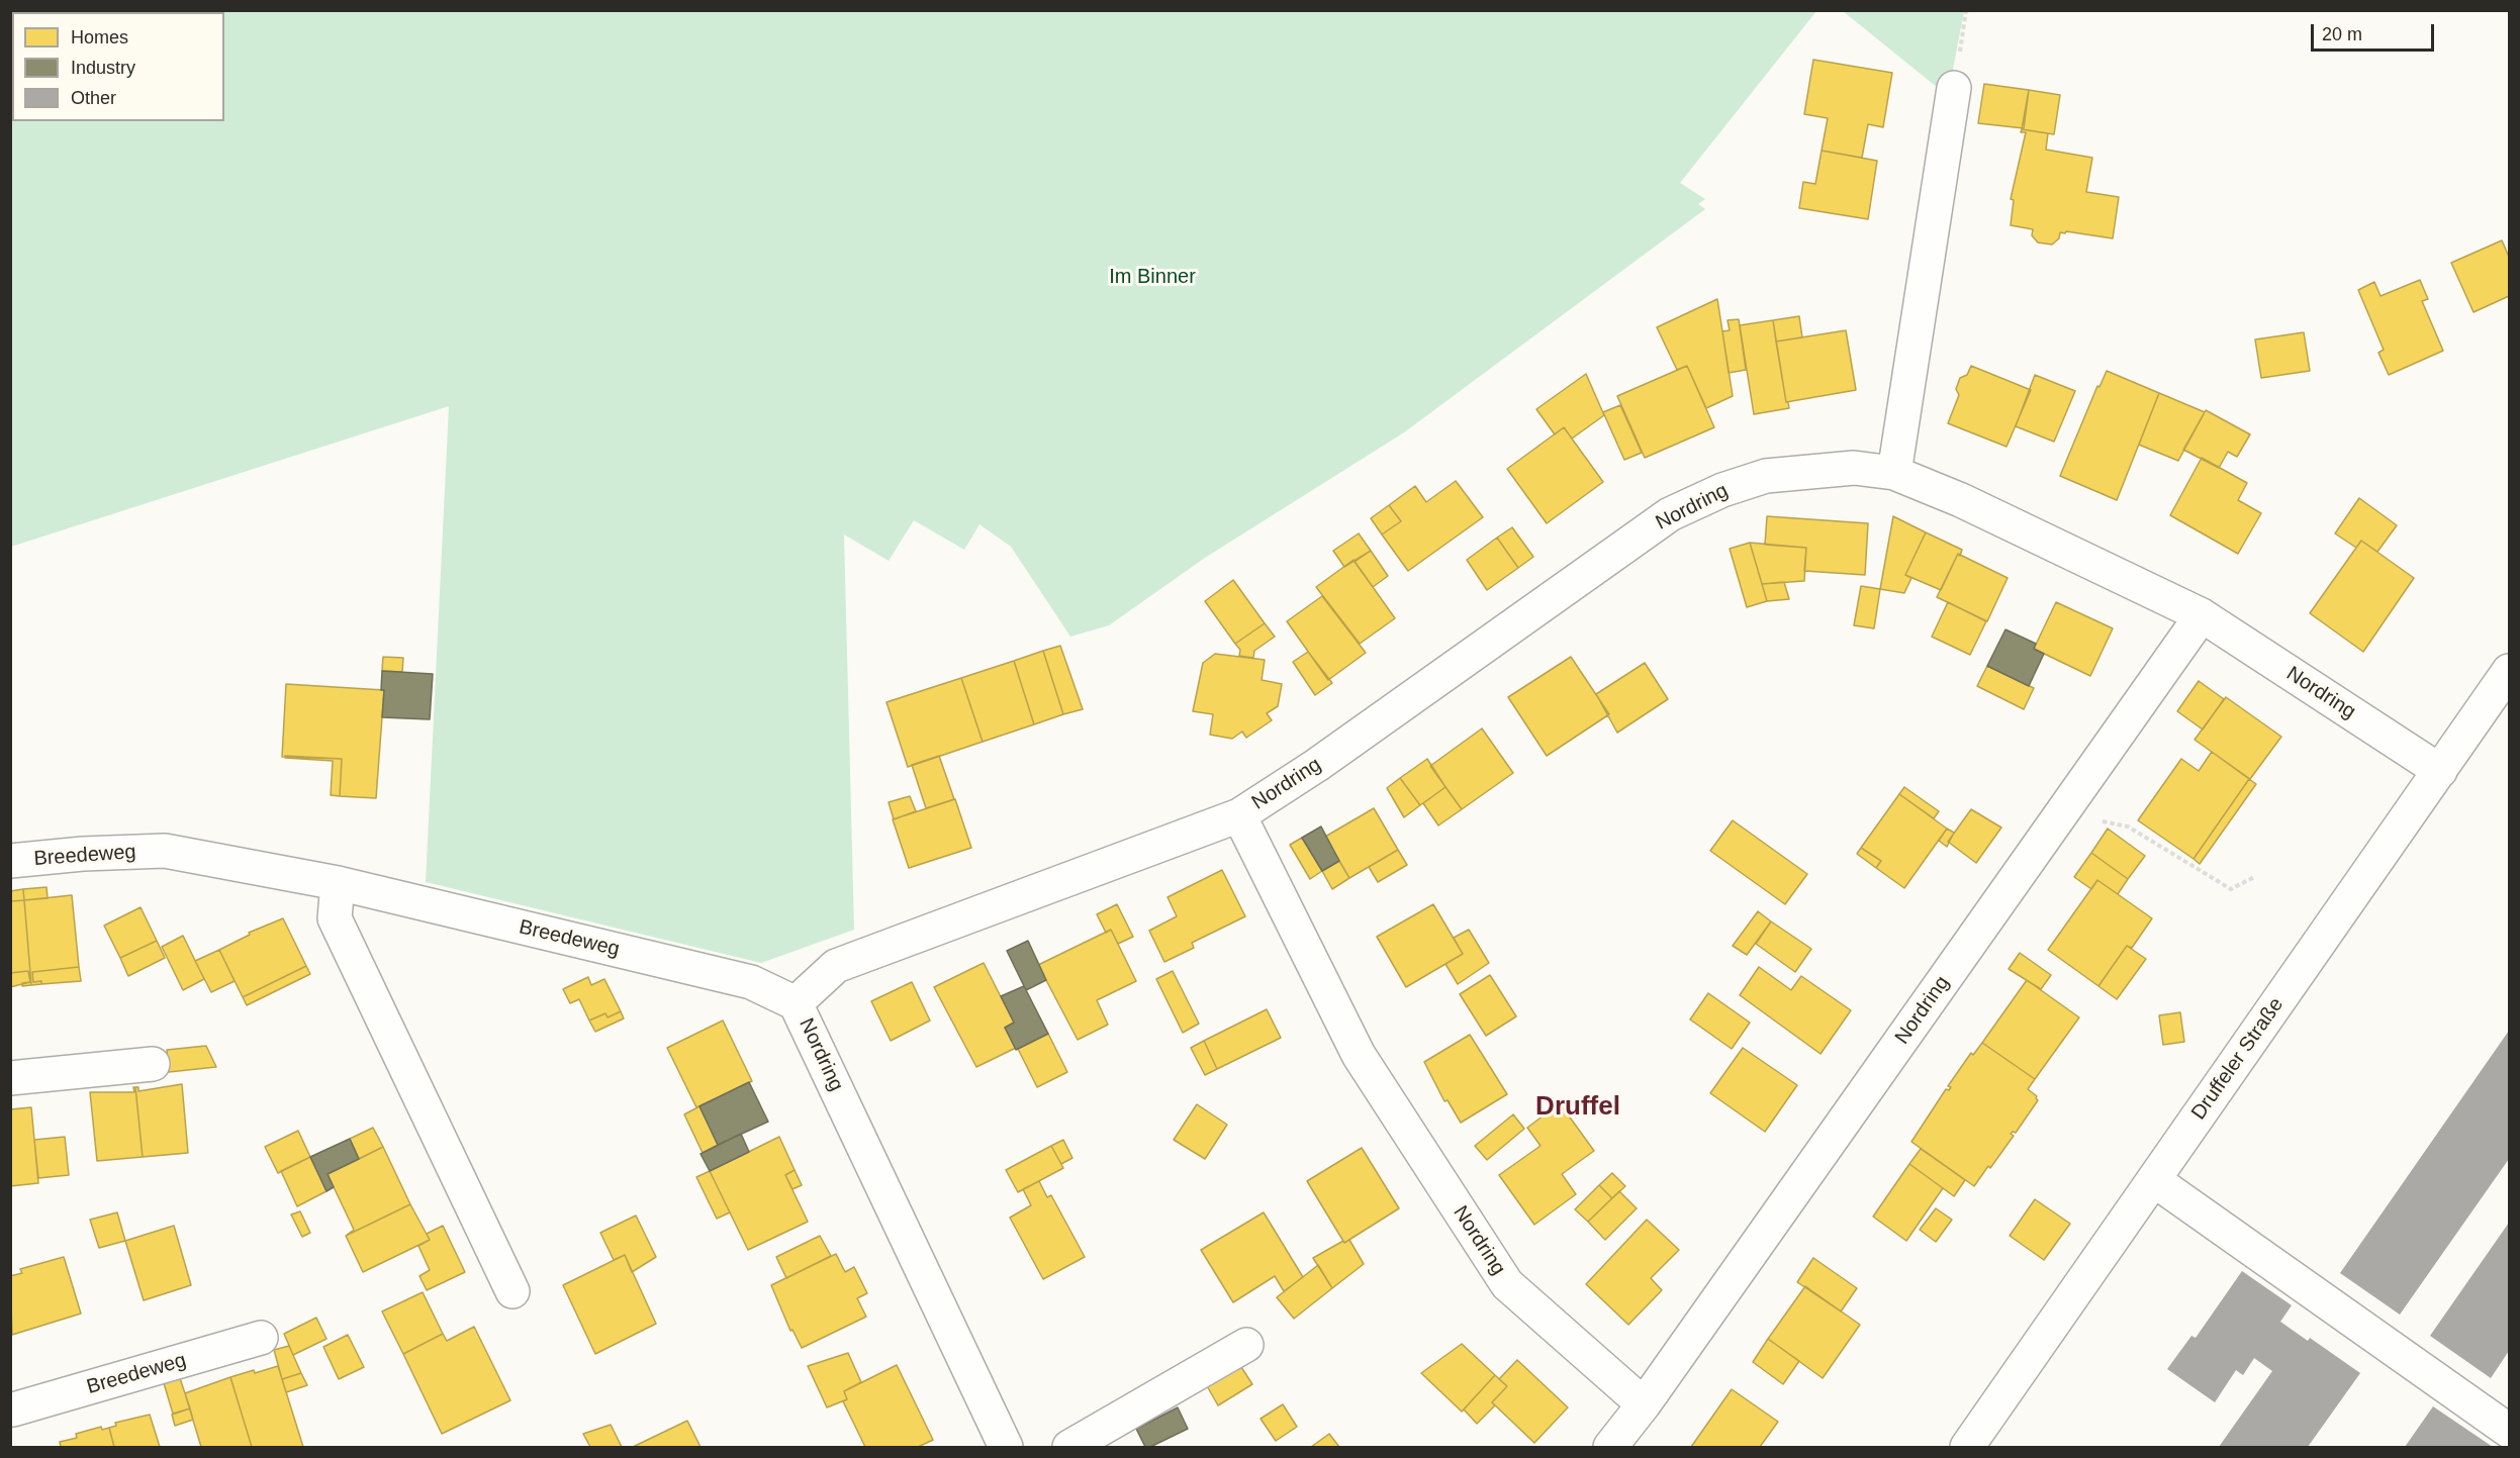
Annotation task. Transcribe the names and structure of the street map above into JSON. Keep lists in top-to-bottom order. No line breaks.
{"streets":{"street":["Nordring","Breedeweg","Druffeler Straße"]},"crossings":[["Nordring","Breedeweg"],["Nordring","Druffeler Straße"]],"districts":["Druffel"],"parks":["Im Binner"],"legend":["Homes","Industry","Other"],"scale_bar":"20 m"}
